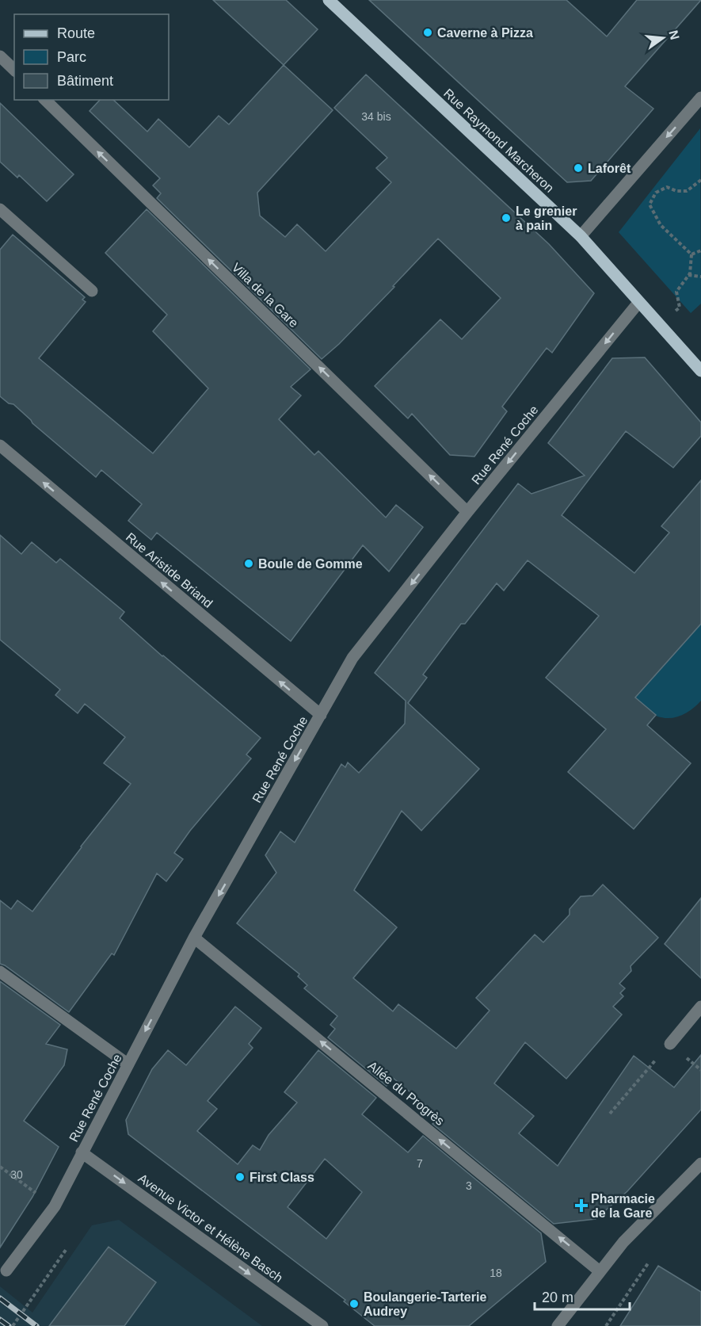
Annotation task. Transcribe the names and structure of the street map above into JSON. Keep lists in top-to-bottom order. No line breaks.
{"streets":{"main road":["Rue Raymond Marcheron"],"street":["Villa de la Gare","Rue René Coche","Rue Aristide Briand","Allée du Progrès","Avenue Victor et Hélène Basch"]},"crossings":[["Rue Raymond Marcheron","Rue René Coche"],["Villa de la Gare","Rue René Coche"],["Rue René Coche","Rue Aristide Briand"],["Rue René Coche","Allée du Progrès"],["Rue René Coche","Avenue Victor et Hélène Basch"]],"one_way":["Villa de la Gare","Rue René Coche","Rue Aristide Briand","Allée du Progrès","Avenue Victor et Hélène Basch"],"places":{"other":["Caverne à Pizza","Laforêt","Le grenier à pain","Boule de Gomme","First Class","Boulangerie-Tarterie Audrey"],"health":["Pharmacie de la Gare"]},"house_numbers":["34 bis","7","30","3","18"],"legend":["Route","Parc","Bâtiment"],"scale_bar":"20 m","north":"right"}
